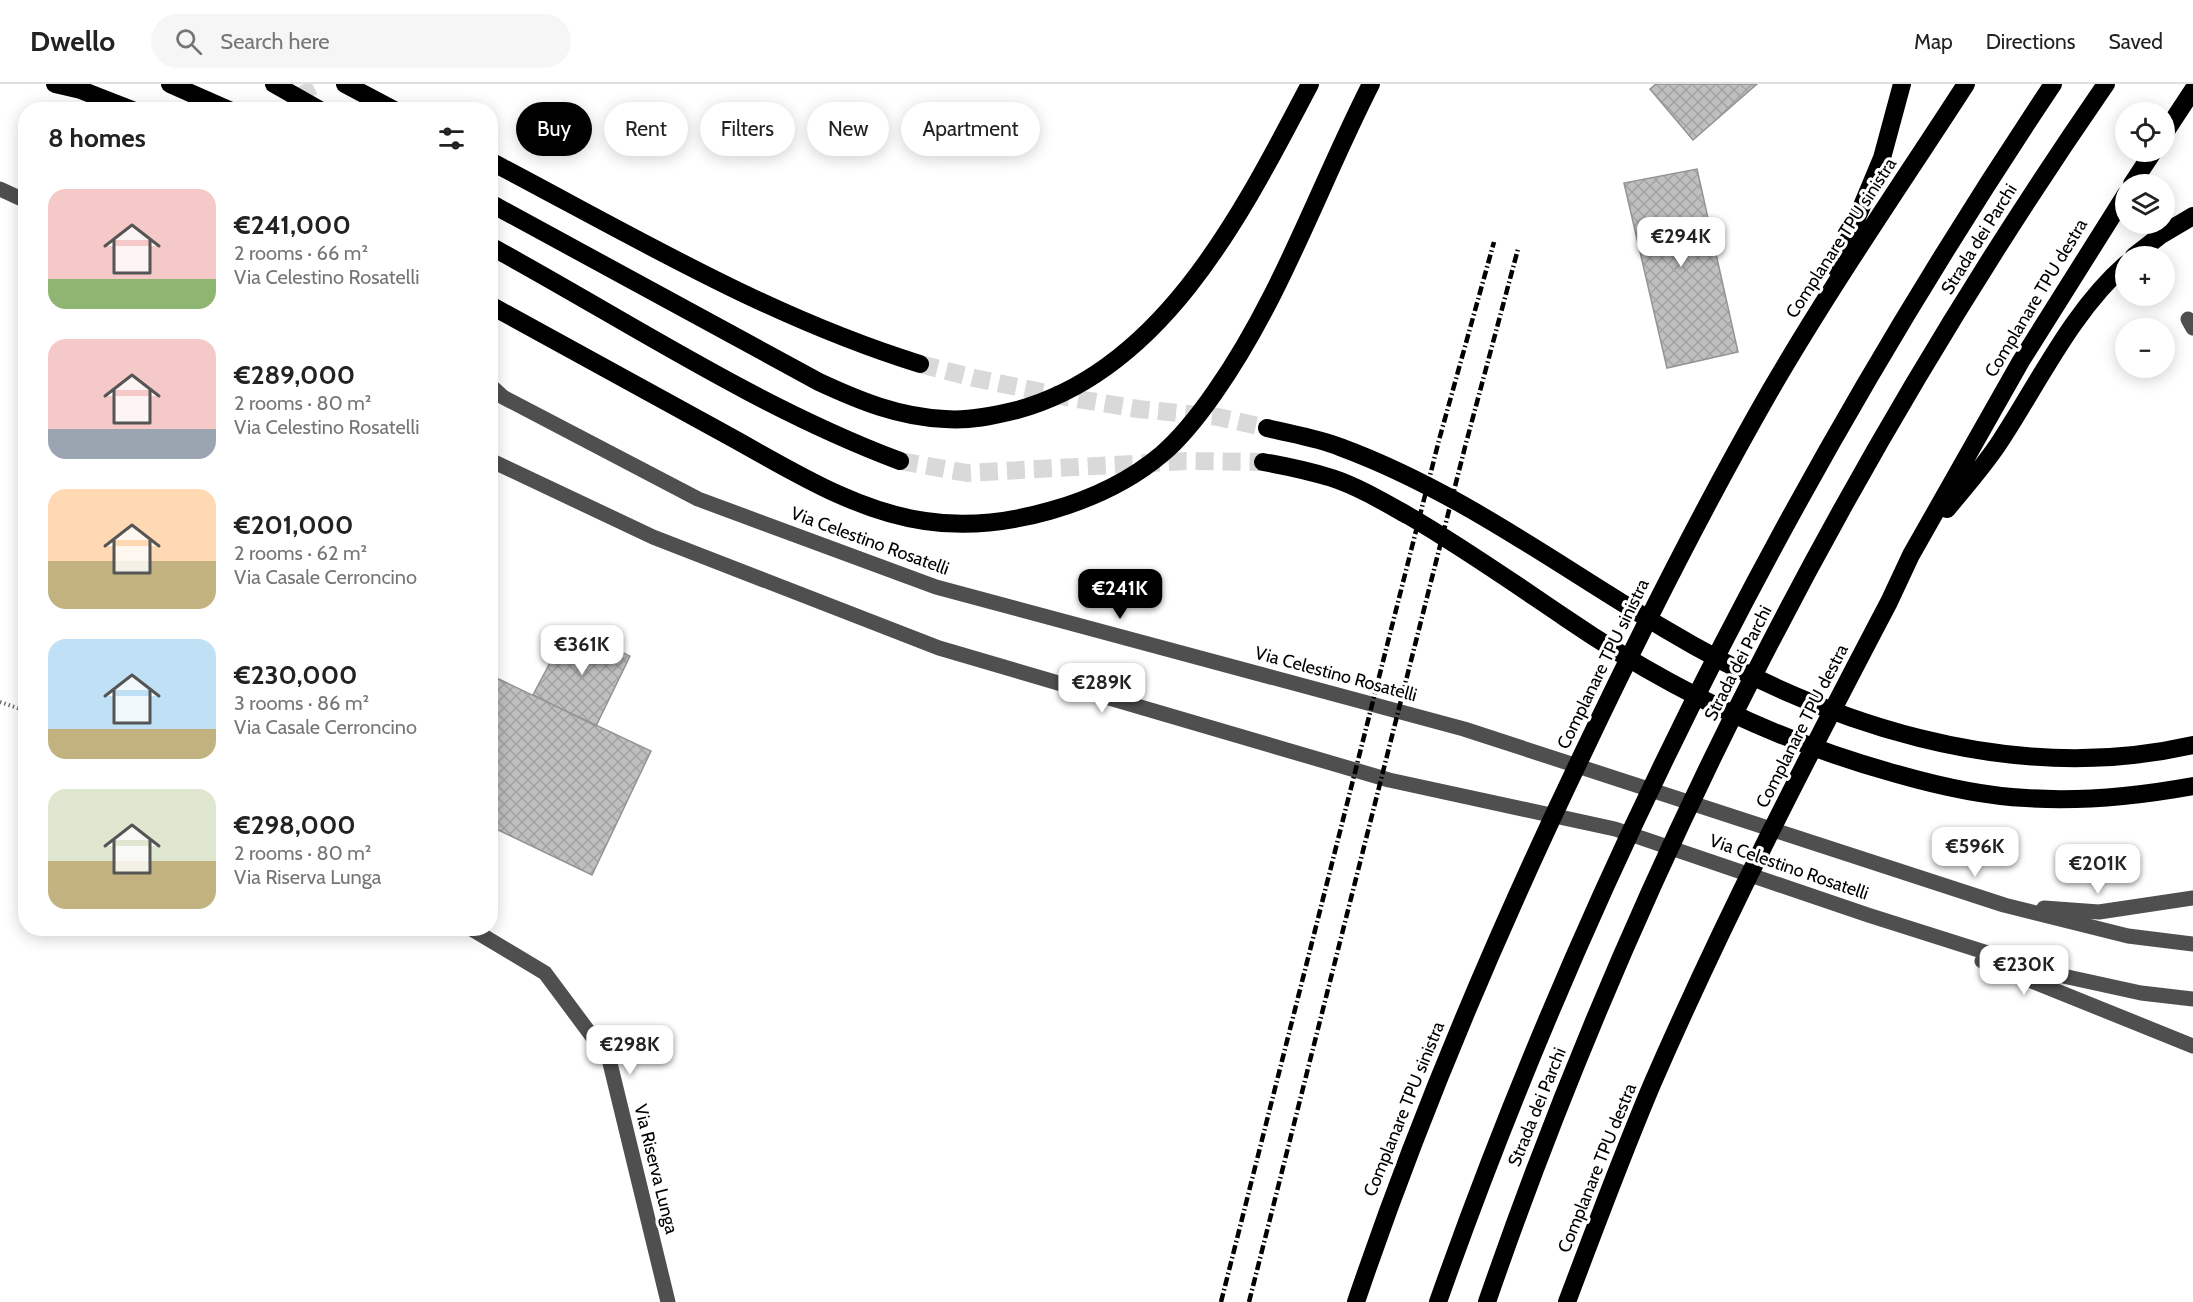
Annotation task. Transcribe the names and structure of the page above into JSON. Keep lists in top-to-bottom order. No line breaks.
{"streets":{"highway":["Complanare TPU sinistra","Strada dei Parchi","Complanare TPU destra"],"street":["Via Celestino Rosatelli","Via Riserva Lunga"]},"page":{"header":"Dwello","search":"Search here","nav":["Map","Directions","Saved"],"map_buttons":["+","−"],"chip":["Buy","Rent","Filters","New","Apartment"],"heading":"8 homes","list":[{"name":"€241,000","note":"2 rooms · 66 m² · Via Celestino Rosatelli"},{"name":"€289,000","note":"2 rooms · 80 m² · Via Celestino Rosatelli"},{"name":"€201,000","note":"2 rooms · 62 m² · Via Casale Cerroncino"},{"name":"€230,000","note":"3 rooms · 86 m² · Via Casale Cerroncino"},{"name":"€298,000","note":"2 rooms · 80 m² · Via Riserva Lunga"}],"price":["€294K","€241K","€361K","€289K","€596K","€201K","€230K","€298K"]}}
